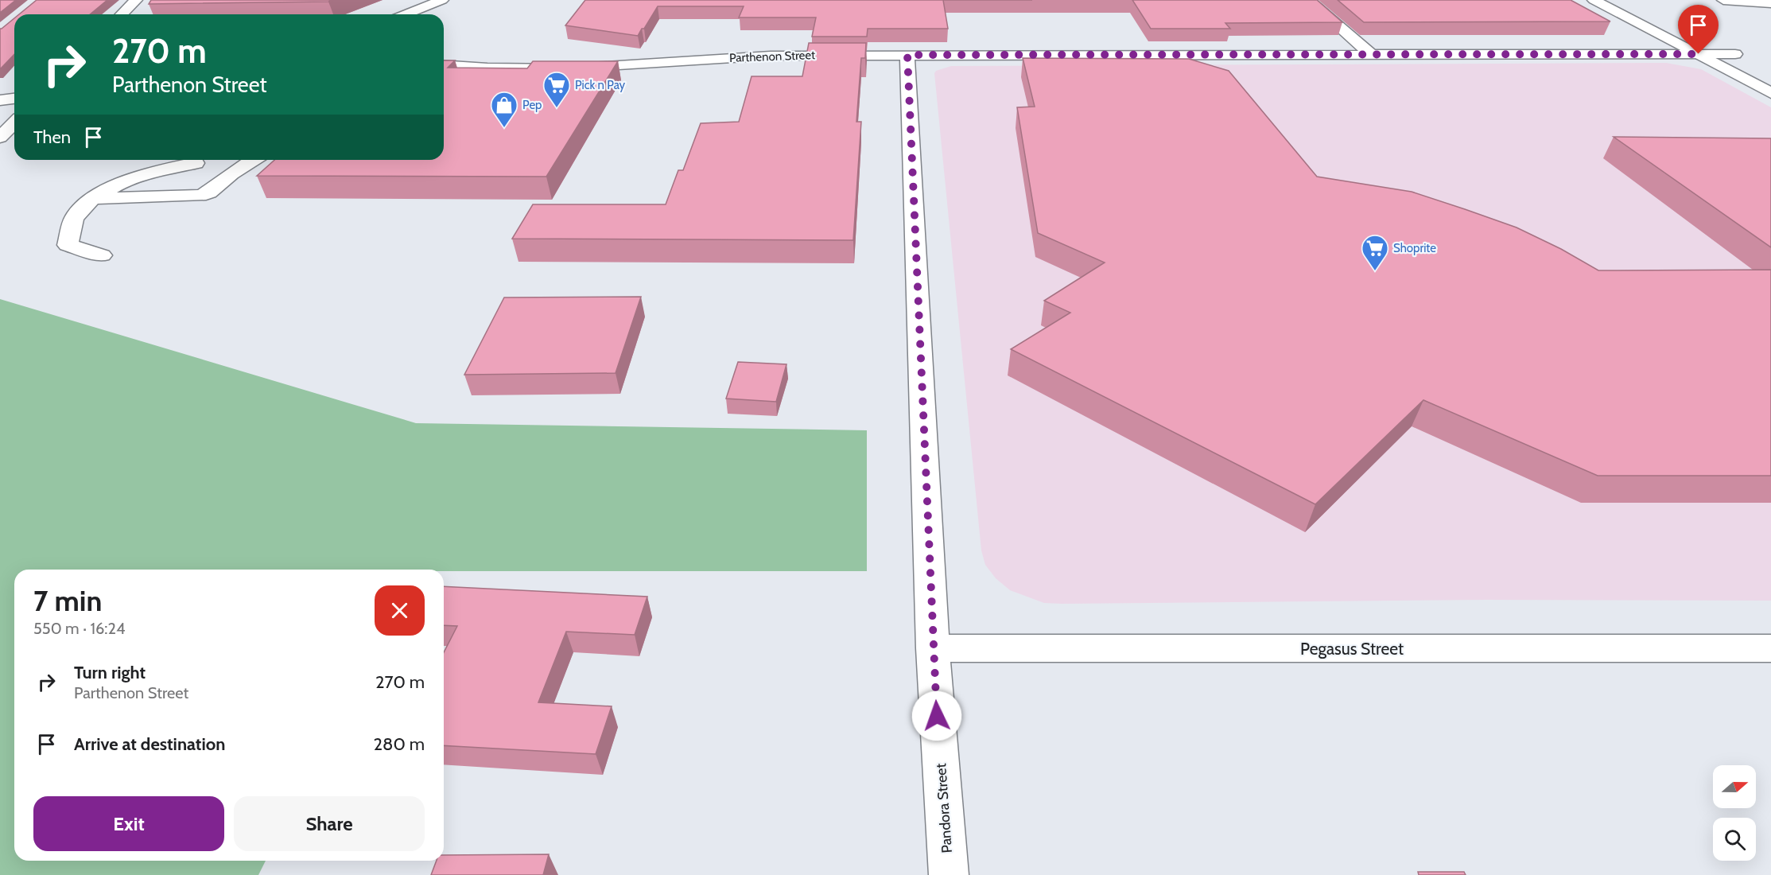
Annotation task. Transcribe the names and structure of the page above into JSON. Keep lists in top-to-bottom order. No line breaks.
{"streets":{"street":["Parthenon Street","Pegasus Street","Pandora Street"]},"crossings":[["Parthenon Street","Pandora Street"],["Pegasus Street","Pandora Street"]],"places":{"supermarket":["Pick n Pay","Shoprite"],"shop":["Pep"]},"north":"right","page":{"turn":["270 m","Parthenon Street"],"then":"Then","heading":["7 min","550 m · 16:24"],"list":[{"name":"Turn right","note":"Parthenon Street","value":"270 m"},{"name":"Arrive at destination","value":"280 m"}],"buttons":["Exit","Share"]}}
